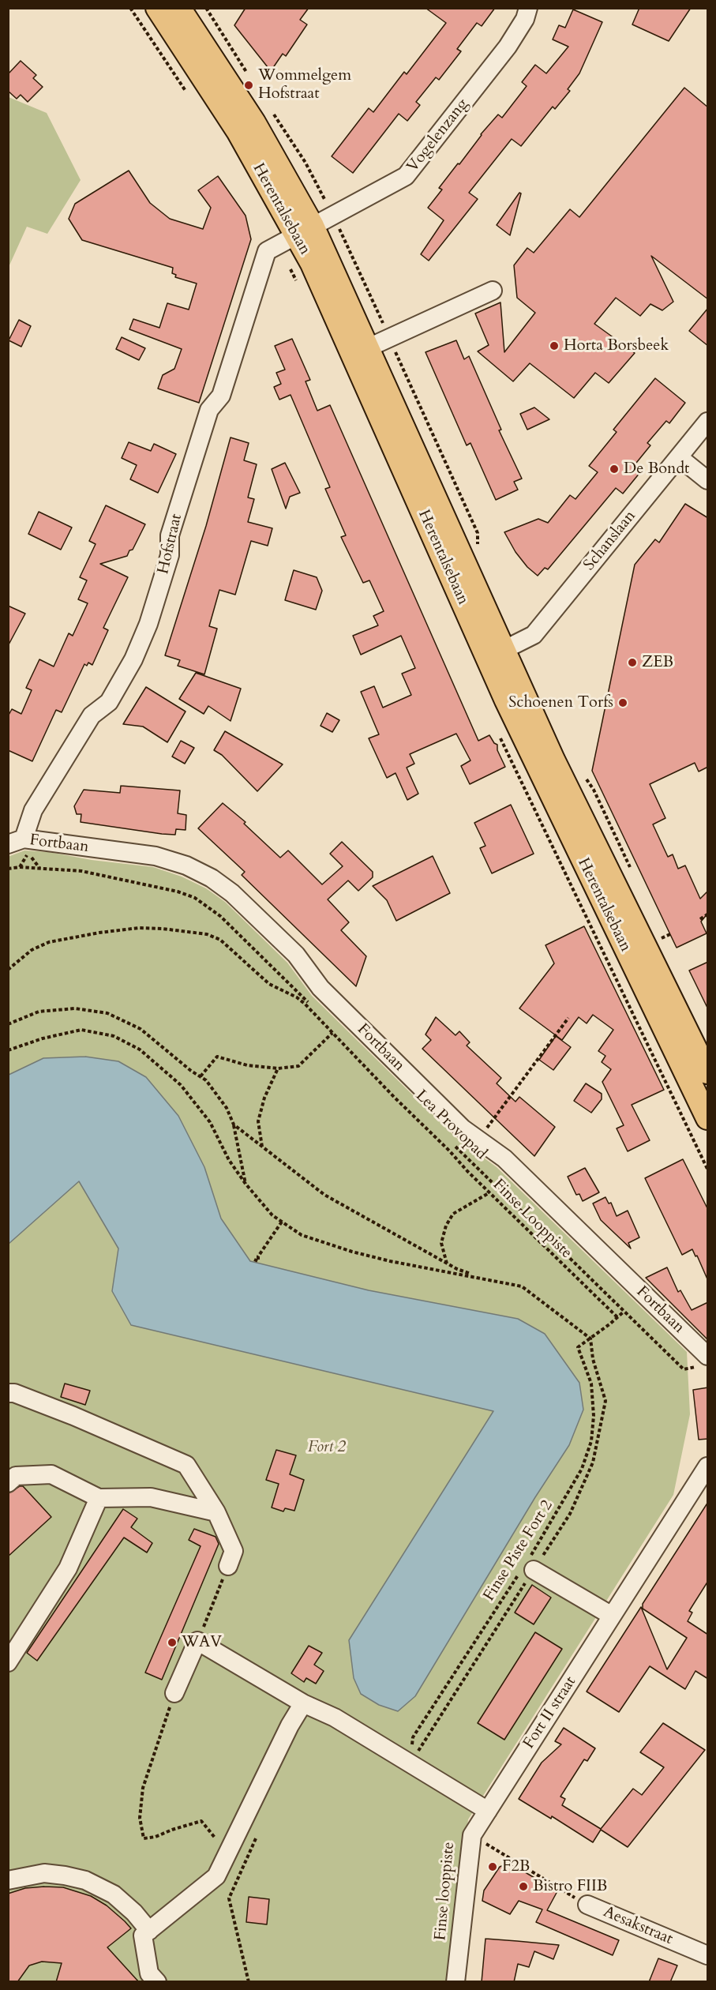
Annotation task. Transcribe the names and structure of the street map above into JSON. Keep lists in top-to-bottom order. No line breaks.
{"streets":{"main road":["Herentalsebaan"],"street":["Vogelenzang","Schanslaan","Hofstraat","Fortbaan","Fort II straat","Aesakstraat"],"path":["Lea Provopad","Finse Looppiste","Finse Piste Fort 2"]},"crossings":[["Vogelenzang","Herentalsebaan"],["Vogelenzang","Hofstraat"],["Herentalsebaan","Schanslaan"],["Herentalsebaan","Hofstraat"],["Hofstraat","Fortbaan"],["Fortbaan","Lea Provopad"],["Fort II straat","Aesakstraat"]],"parks":["Fort 2"],"places":["Wommelgem Hofstraat","Horta Borsbeek","De Bondt","ZEB","Schoenen Torfs","WAV","F2B","Bistro FIIB"]}
